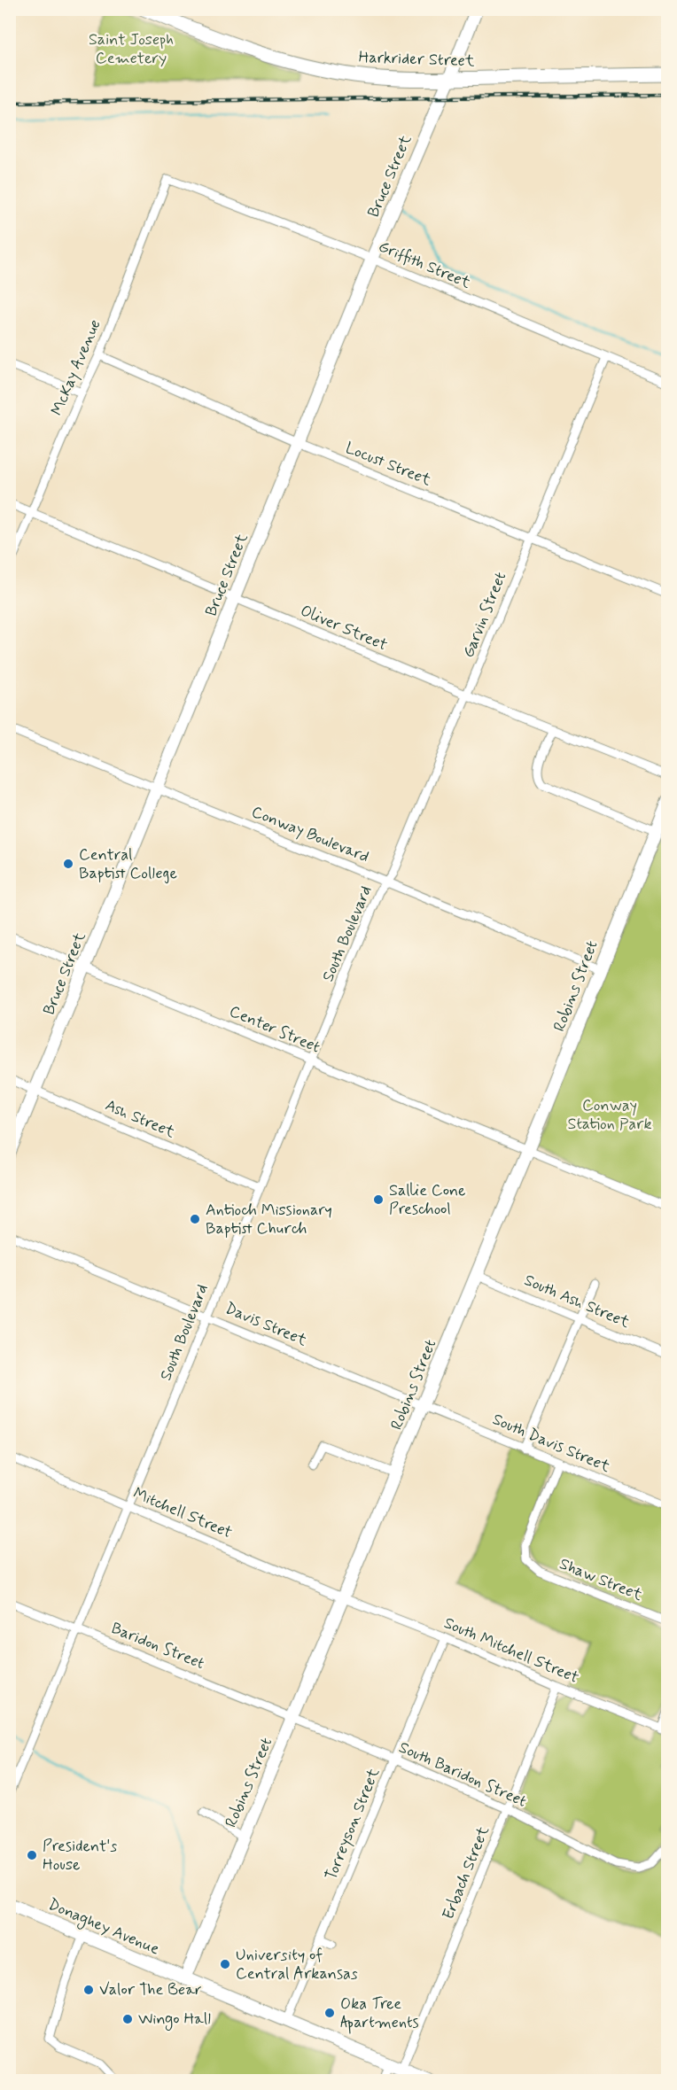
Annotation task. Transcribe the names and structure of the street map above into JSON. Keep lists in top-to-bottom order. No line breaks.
{"streets":{"main road":["Harkrider Street"],"street":["Bruce Street","Griffith Street","McKay Avenue","Locust Street","Garvin Street","Oliver Street","Conway Boulevard","South Boulevard","Robins Street","Center Street","Ash Street","South Ash Street","Davis Street","South Davis Street","Mitchell Street","Shaw Street","Baridon Street","South Mitchell Street","South Baridon Street","Torreyson Street","Erbach Street","Donaghey Avenue"]},"crossings":[["Harkrider Street","Bruce Street"],["Bruce Street","Griffith Street"],["Bruce Street","Locust Street"],["Bruce Street","Oliver Street"],["Bruce Street","Conway Boulevard"],["Bruce Street","Center Street"],["Bruce Street","Ash Street"],["Griffith Street","McKay Avenue"],["Griffith Street","Garvin Street"],["McKay Avenue","Locust Street"],["McKay Avenue","Oliver Street"],["Locust Street","Garvin Street"],["Garvin Street","Oliver Street"],["Garvin Street","Conway Boulevard"],["Garvin Street","South Boulevard"],["Conway Boulevard","South Boulevard"],["Conway Boulevard","Robins Street"],["South Boulevard","Center Street"],["South Boulevard","Ash Street"],["South Boulevard","Davis Street"],["South Boulevard","Mitchell Street"],["South Boulevard","Baridon Street"],["Robins Street","Center Street"],["Robins Street","South Ash Street"],["Robins Street","Davis Street"],["Robins Street","South Davis Street"],["Robins Street","Mitchell Street"],["Robins Street","Baridon Street"],["Robins Street","South Mitchell Street"],["Robins Street","South Baridon Street"],["Robins Street","Donaghey Avenue"],["Davis Street","South Davis Street"],["South Davis Street","Shaw Street"],["Mitchell Street","South Mitchell Street"],["Baridon Street","South Baridon Street"],["South Mitchell Street","Torreyson Street"],["South Mitchell Street","Erbach Street"],["South Baridon Street","Torreyson Street"],["South Baridon Street","Erbach Street"],["Torreyson Street","Donaghey Avenue"],["Erbach Street","Donaghey Avenue"]],"parks":["Saint Joseph Cemetery","Conway Station Park"],"places":["Central Baptist College","Sallie Cone Preschool","Antioch Missionary Baptist Church","President's House","University of Central Arkansas","Valor The Bear","Oka Tree Apartments","Wingo Hall"]}
